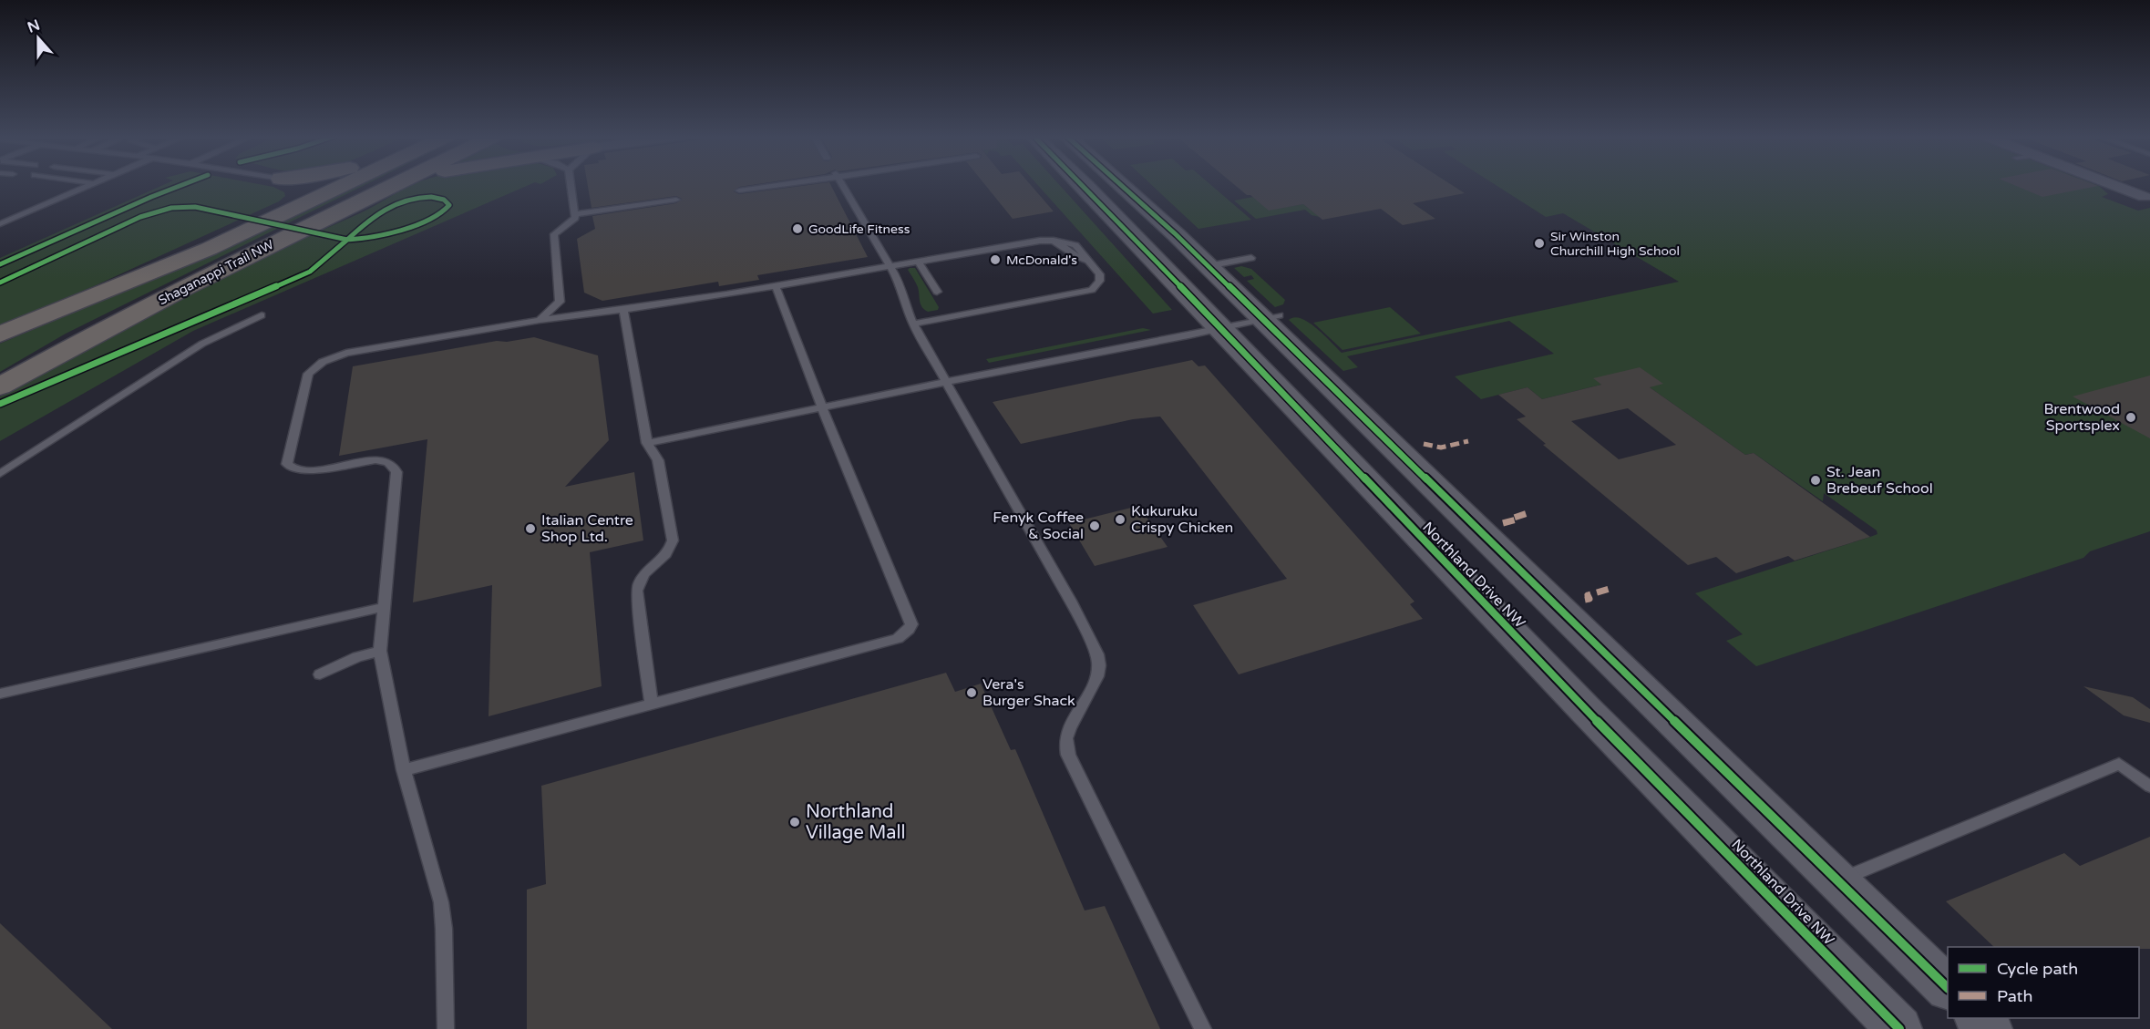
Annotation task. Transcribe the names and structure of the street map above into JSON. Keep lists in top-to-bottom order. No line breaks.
{"streets":{"main road":["Shaganappi Trail NW"],"street":["Northland Drive NW"]},"places":["GoodLife Fitness","Sir Winston Churchill High School","McDonald's","Brentwood Sportsplex","St. Jean Brebeuf School","Kukuruku Crispy Chicken","Fenyk Coffee & Social","Italian Centre Shop Ltd.","Vera's Burger Shack","Northland Village Mall"],"legend":["Cycle path","Path"],"north":"top"}
